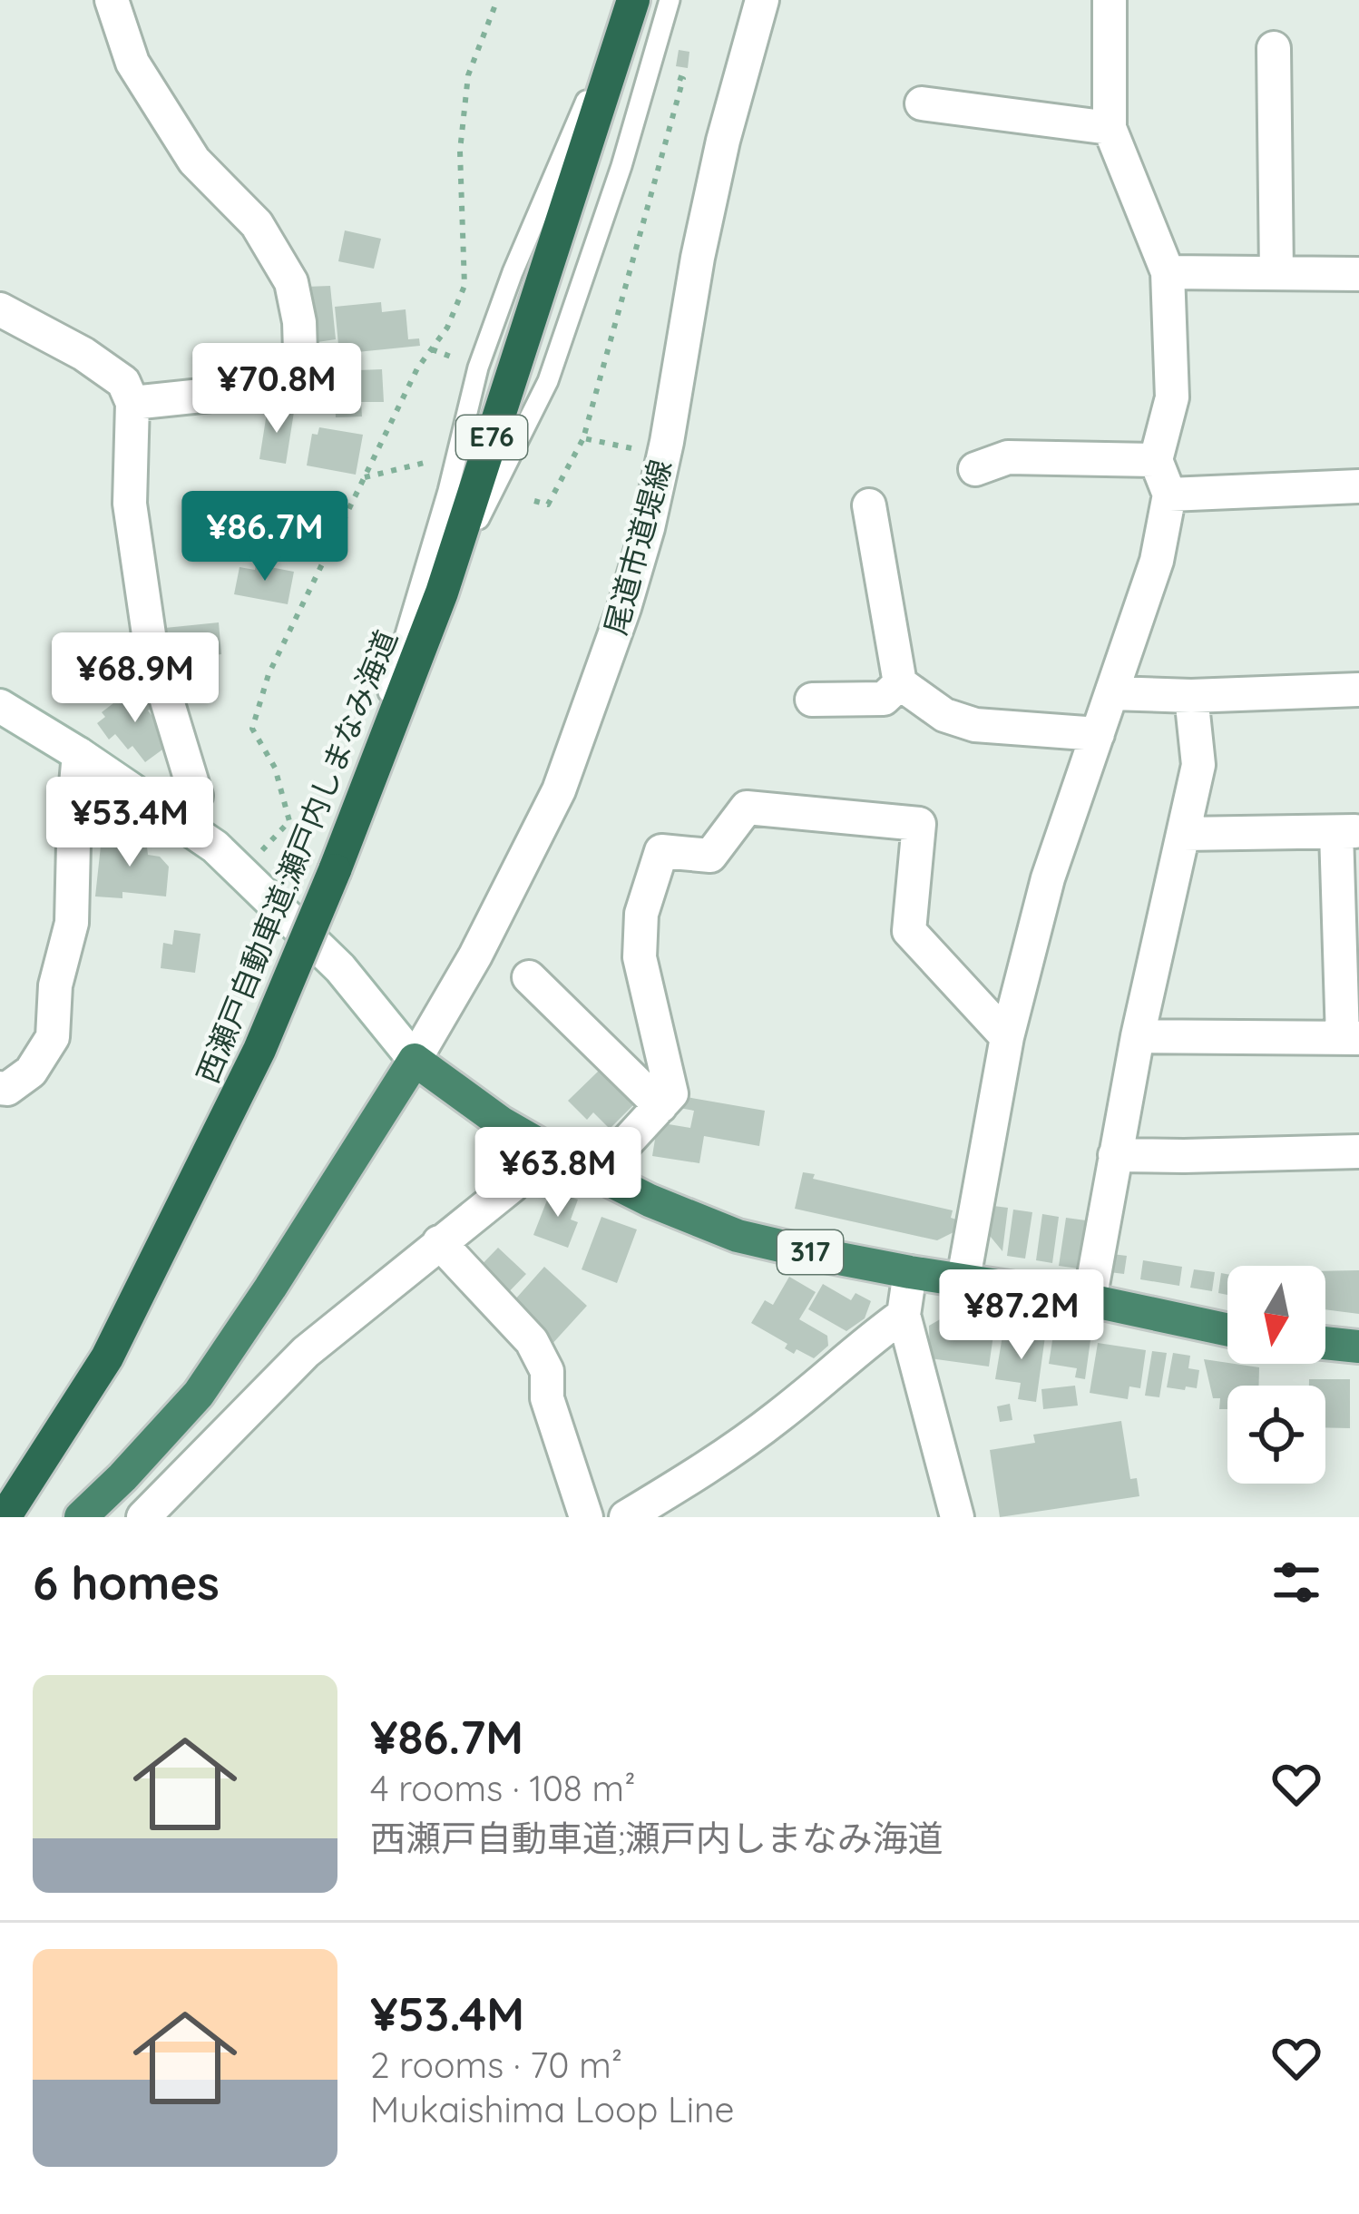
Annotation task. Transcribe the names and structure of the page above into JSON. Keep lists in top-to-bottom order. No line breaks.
{"streets":{"highway":["E76","西瀬戸自動車道;瀬戸内しまなみ海道","317"],"street":["尾道市道堤線"]},"crossings":[["尾道市道堤線","317"]],"north":"bottom","page":{"price":["¥70.8M","¥86.7M","¥68.9M","¥53.4M","¥63.8M","¥87.2M"],"heading":"6 homes","list":[{"name":"¥86.7M","note":"4 rooms · 108 m² · 西瀬戸自動車道;瀬戸内しまなみ海道"},{"name":"¥53.4M","note":"2 rooms · 70 m² · Mukaishima Loop Line"}]}}
